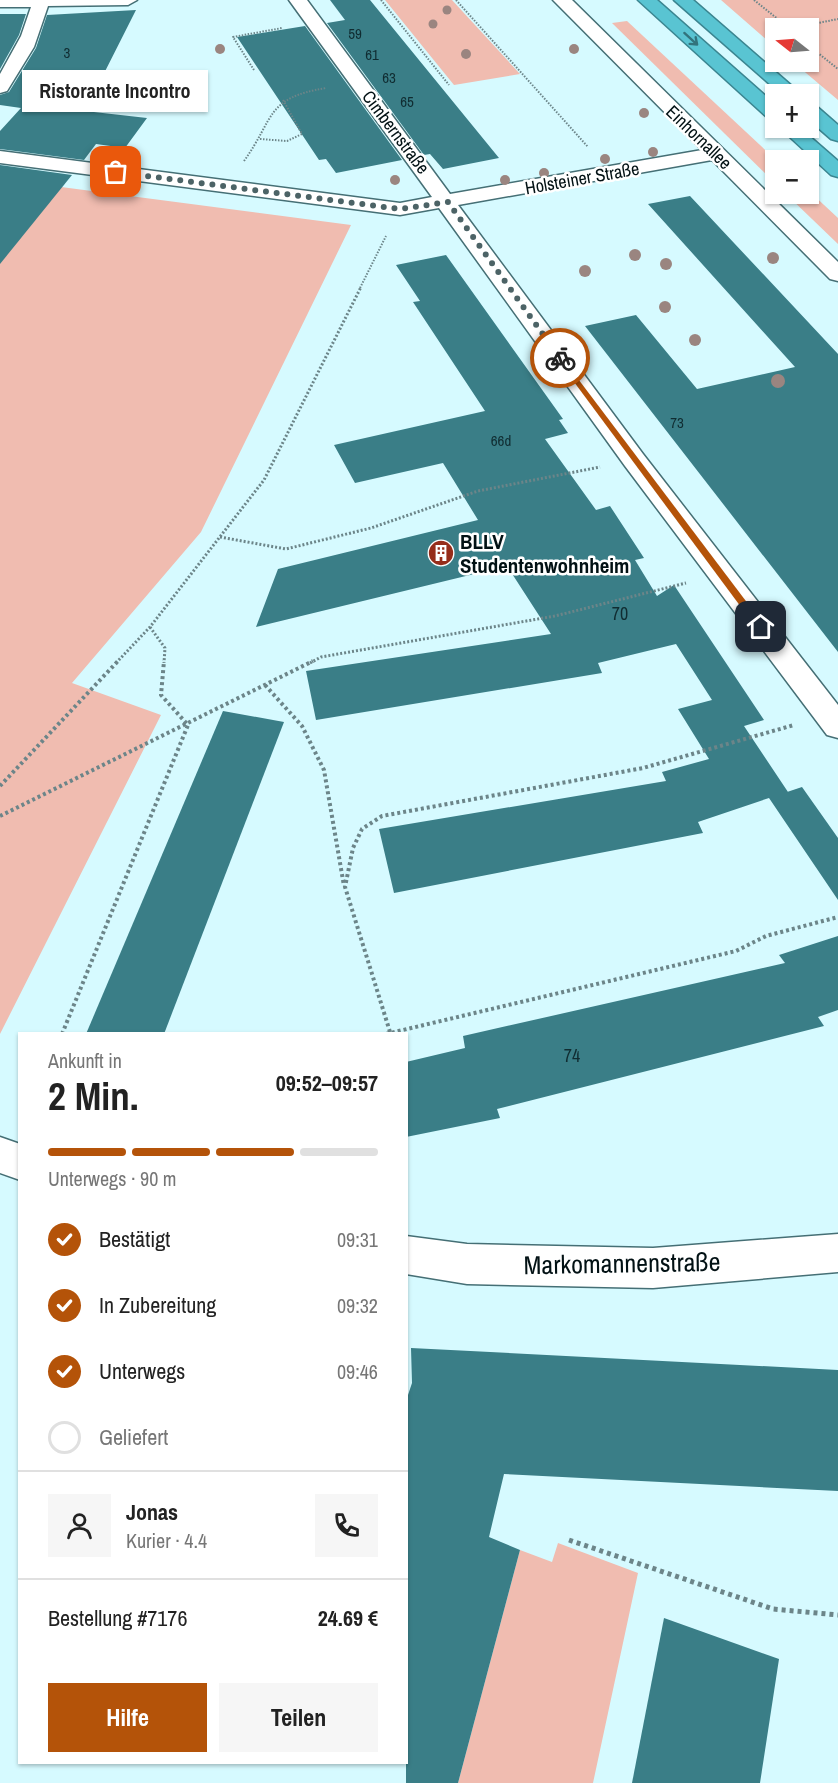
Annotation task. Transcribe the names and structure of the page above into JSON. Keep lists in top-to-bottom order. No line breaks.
{"streets":{"street":["Cimbernstraße","Einhornallee","Holsteiner Straße","Markomannenstraße"]},"crossings":[["Cimbernstraße","Holsteiner Straße"],["Einhornallee","Holsteiner Straße"]],"places":{"other":["Ristorante Incontro"],"building":["BLLV Studentenwohnheim"]},"house_numbers":["59","3","61","63","65","73","66d","70","74"],"north":"left","page":{"map_buttons":["+","−"],"bubble":"Ristorante Incontro","heading":["2 Min.","Ankunft in","09:52–09:57"],"panel":["Jonas","Kurier · 4.4","Bestellung #7176","24.69 €"],"bar":"Unterwegs · 90 m","list":[["Bestätigt","09:31"],["In Zubereitung","09:32"],["Unterwegs","09:46"],"Geliefert"],"buttons":["Hilfe","Teilen"]}}
